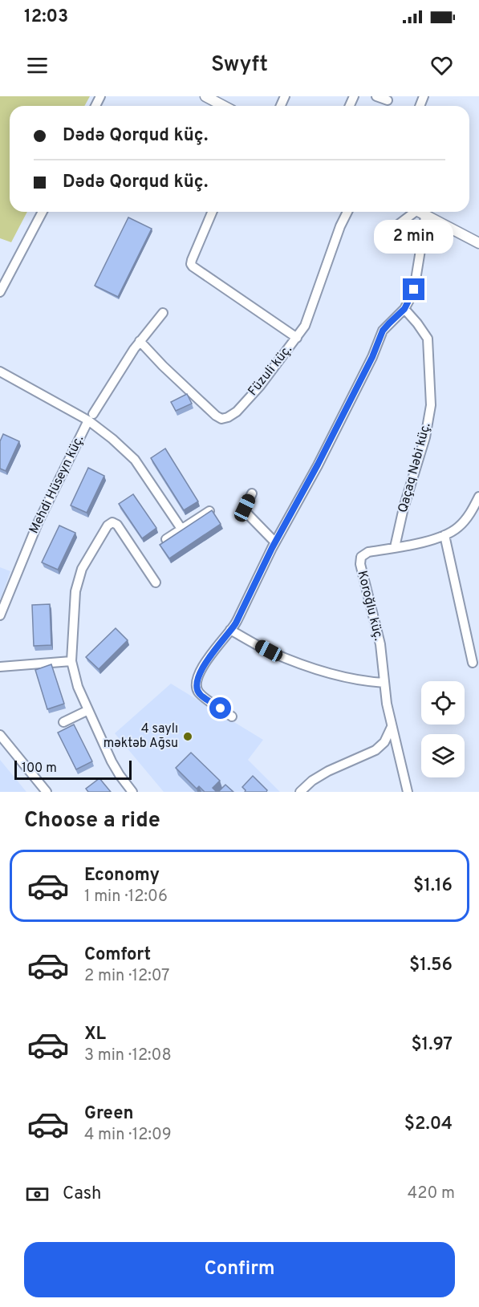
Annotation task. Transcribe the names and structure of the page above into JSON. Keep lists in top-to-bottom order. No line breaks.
{"streets":{"street":["Füzuli küç.","Qaçaq Nəbi küç.","Mehdi Hüseyn küç.","Koroğlu küç."]},"crossings":[["Qaçaq Nəbi küç.","Koroğlu küç."]],"places":["4 saylı məktəb Ağsu"],"scale_bar":"100 m","page":{"status":"12:03","header":"Swyft","banner":["Dədə Qorqud küç.","Dədə Qorqud küç."],"bubble":"2 min","scale":"100 m","heading":"Choose a ride","list":[{"name":"Economy","note":"1 min · 12:06","value":"$1.16"},{"name":"Comfort","note":"2 min · 12:07","value":"$1.56"},{"name":"XL","note":"3 min · 12:08","value":"$1.97"},{"name":"Green","note":"4 min · 12:09","value":"$2.04"}],"pay":["Cash","420 m"],"buttons":"Confirm"}}
